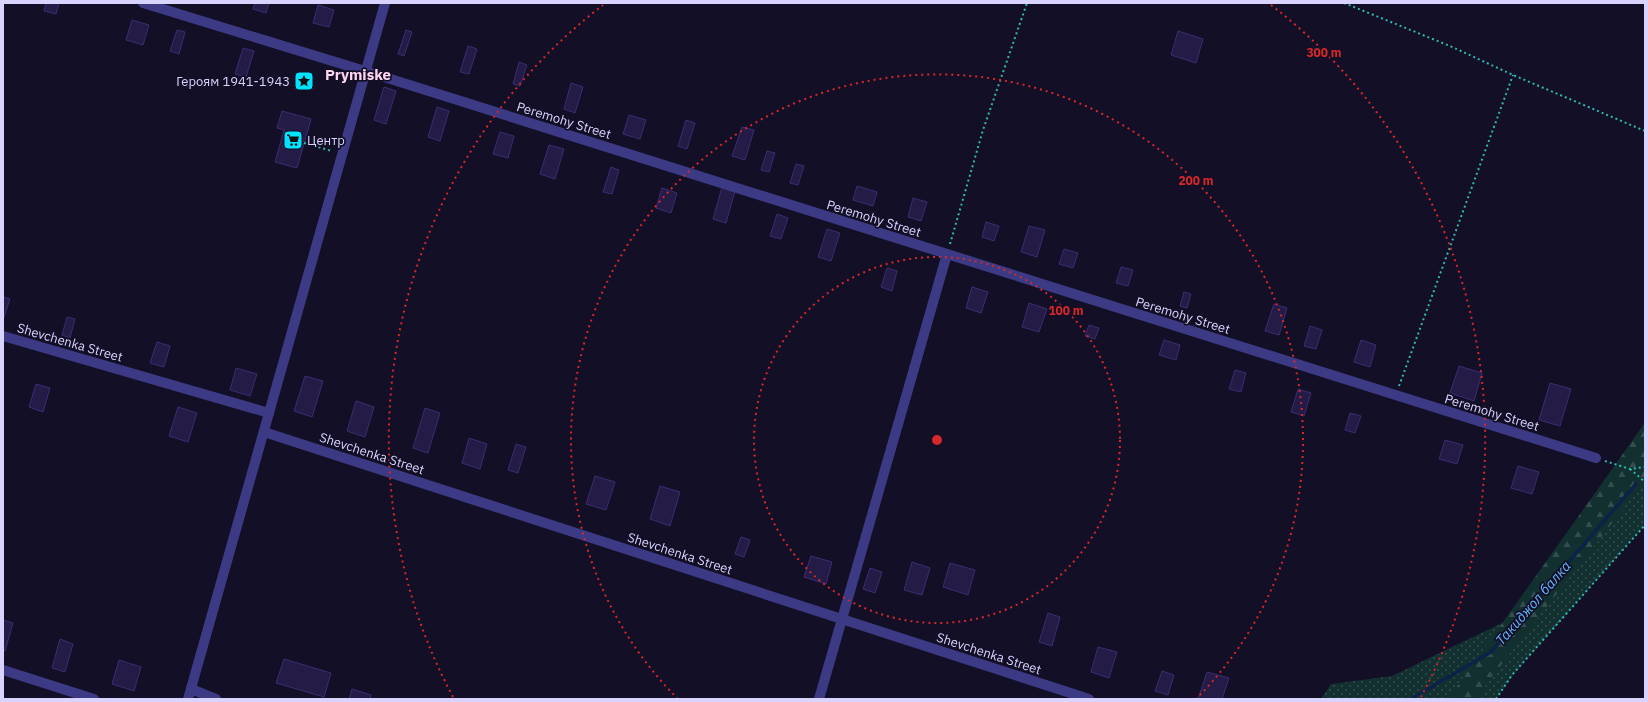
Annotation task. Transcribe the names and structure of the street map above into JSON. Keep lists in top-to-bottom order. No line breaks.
{"streets":{"street":["Peremohy Street","Shevchenka Street"]},"districts":["Prymiske"],"water":["Такиджол балка"],"places":{"place":["Героям 1941-1943"],"supermarket":["Центр"]},"rings":["300 m","200 m","100 m"]}
